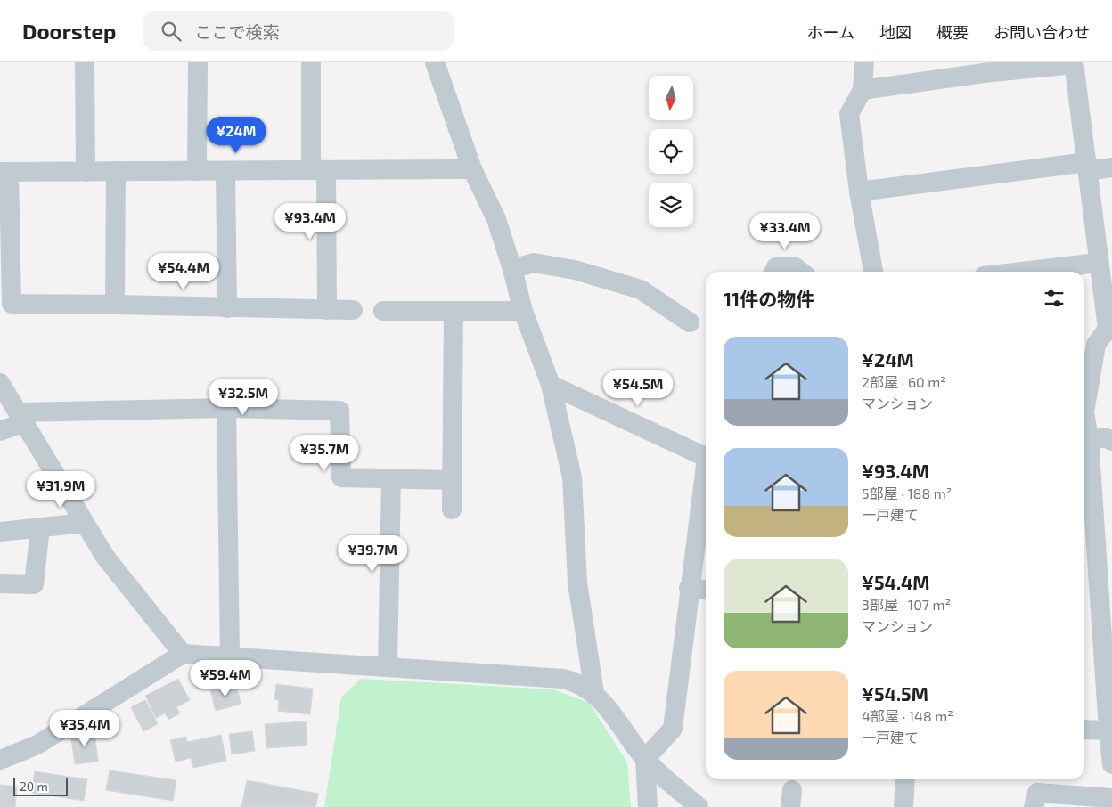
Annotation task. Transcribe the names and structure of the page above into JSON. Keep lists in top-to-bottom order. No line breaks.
{"scale_bar":"20 m","north":"bottom","page":{"header":"Doorstep","search":"ここで検索","nav":["ホーム","地図","概要","お問い合わせ"],"price":["¥24M","¥93.4M","¥33.4M","¥54.4M","¥54.5M","¥32.5M","¥35.7M","¥31.9M","¥39.7M","¥59.4M","¥35.4M"],"heading":"11件の物件","list":[{"name":"¥24M","note":"2部屋 · 60 m² · マンション"},{"name":"¥93.4M","note":"5部屋 · 188 m² · 一戸建て"},{"name":"¥54.4M","note":"3部屋 · 107 m² · マンション"},{"name":"¥54.5M","note":"4部屋 · 148 m² · 一戸建て"}],"scale":"20 m"}}
